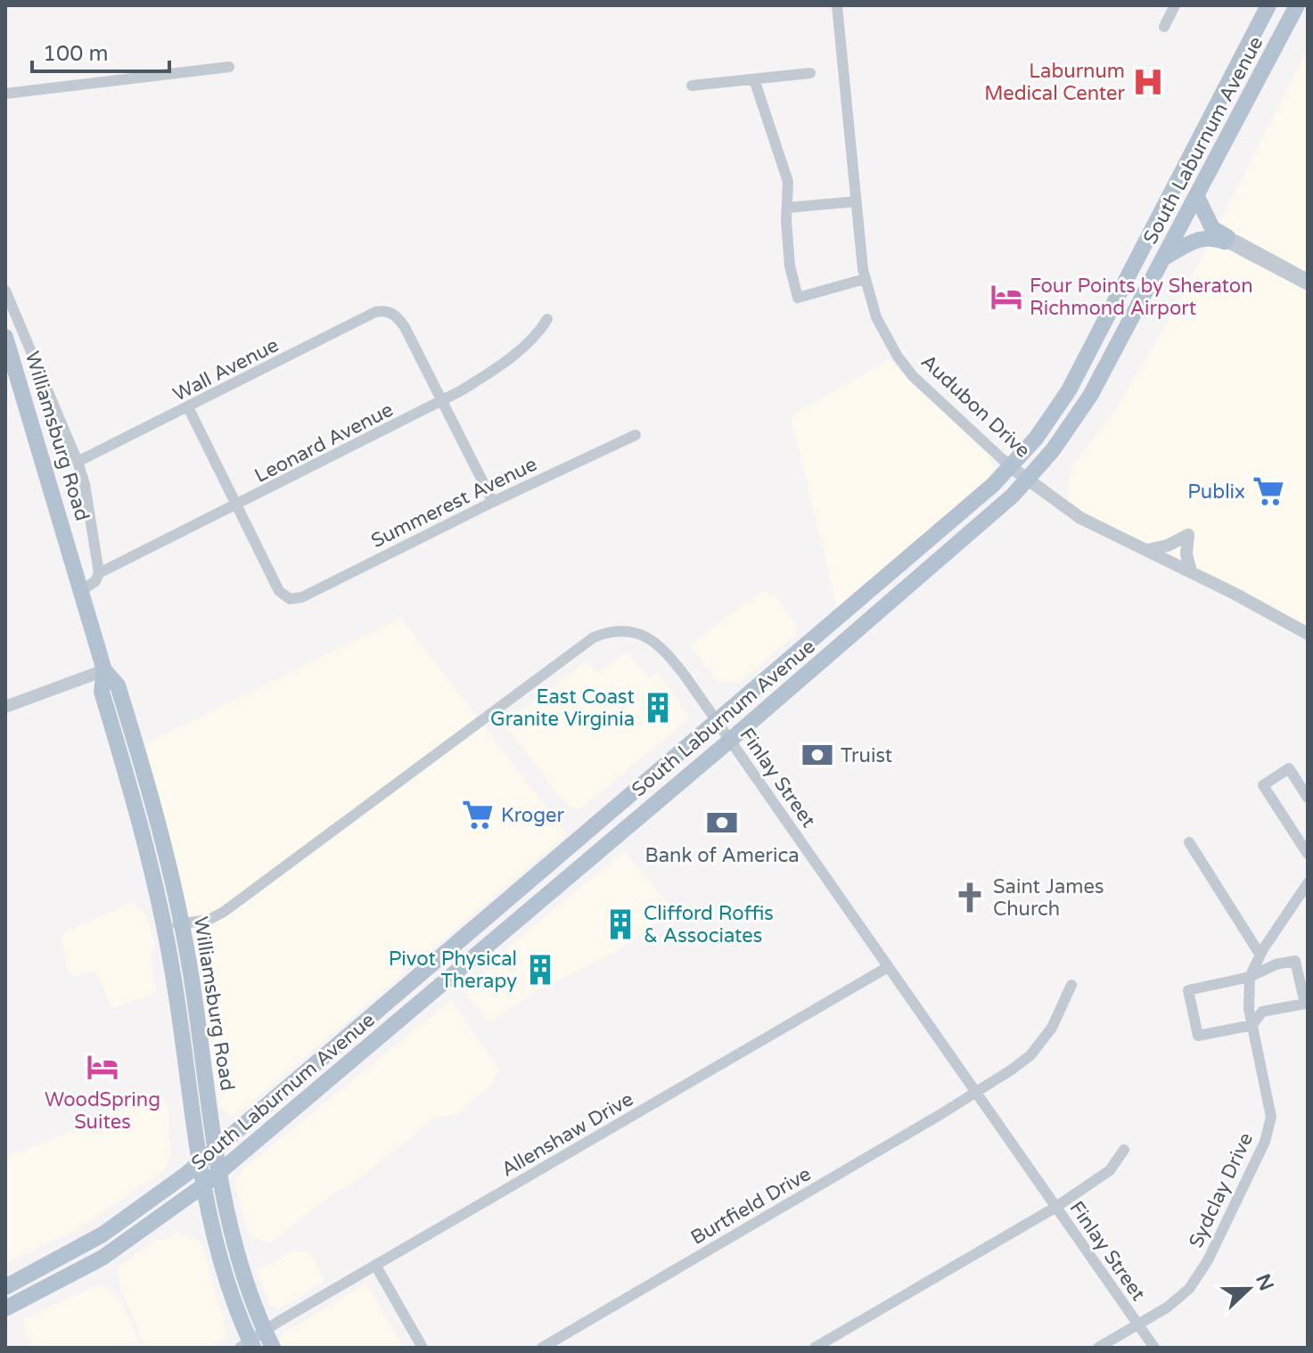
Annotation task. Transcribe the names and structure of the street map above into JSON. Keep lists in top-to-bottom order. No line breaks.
{"streets":{"main road":["South Laburnum Avenue","Williamsburg Road"],"street":["Wall Avenue","Audubon Drive","Leonard Avenue","Summerest Avenue","Finlay Street","Allenshaw Drive","Sydclay Drive","Burtfield Drive"]},"crossings":[["South Laburnum Avenue","Audubon Drive"],["South Laburnum Avenue","Williamsburg Road"],["South Laburnum Avenue","Finlay Street"],["Wall Avenue","Leonard Avenue"],["Williamsburg Road","Leonard Avenue"],["Williamsburg Road","Finlay Street"],["Williamsburg Road","Allenshaw Drive"],["Leonard Avenue","Summerest Avenue"],["Finlay Street","Allenshaw Drive"],["Finlay Street","Sydclay Drive"],["Finlay Street","Burtfield Drive"]],"places":{"hospital":["Laburnum Medical Center"],"hotel":["Four Points by Sheraton Richmond Airport","WoodSpring Suites"],"supermarket":["Publix","Kroger"],"building":["East Coast Granite Virginia","Clifford Roffis & Associates","Pivot Physical Therapy"],"bank":["Truist","Bank of America"],"church":["Saint James Church"]},"scale_bar":"100 m","north":"right"}
